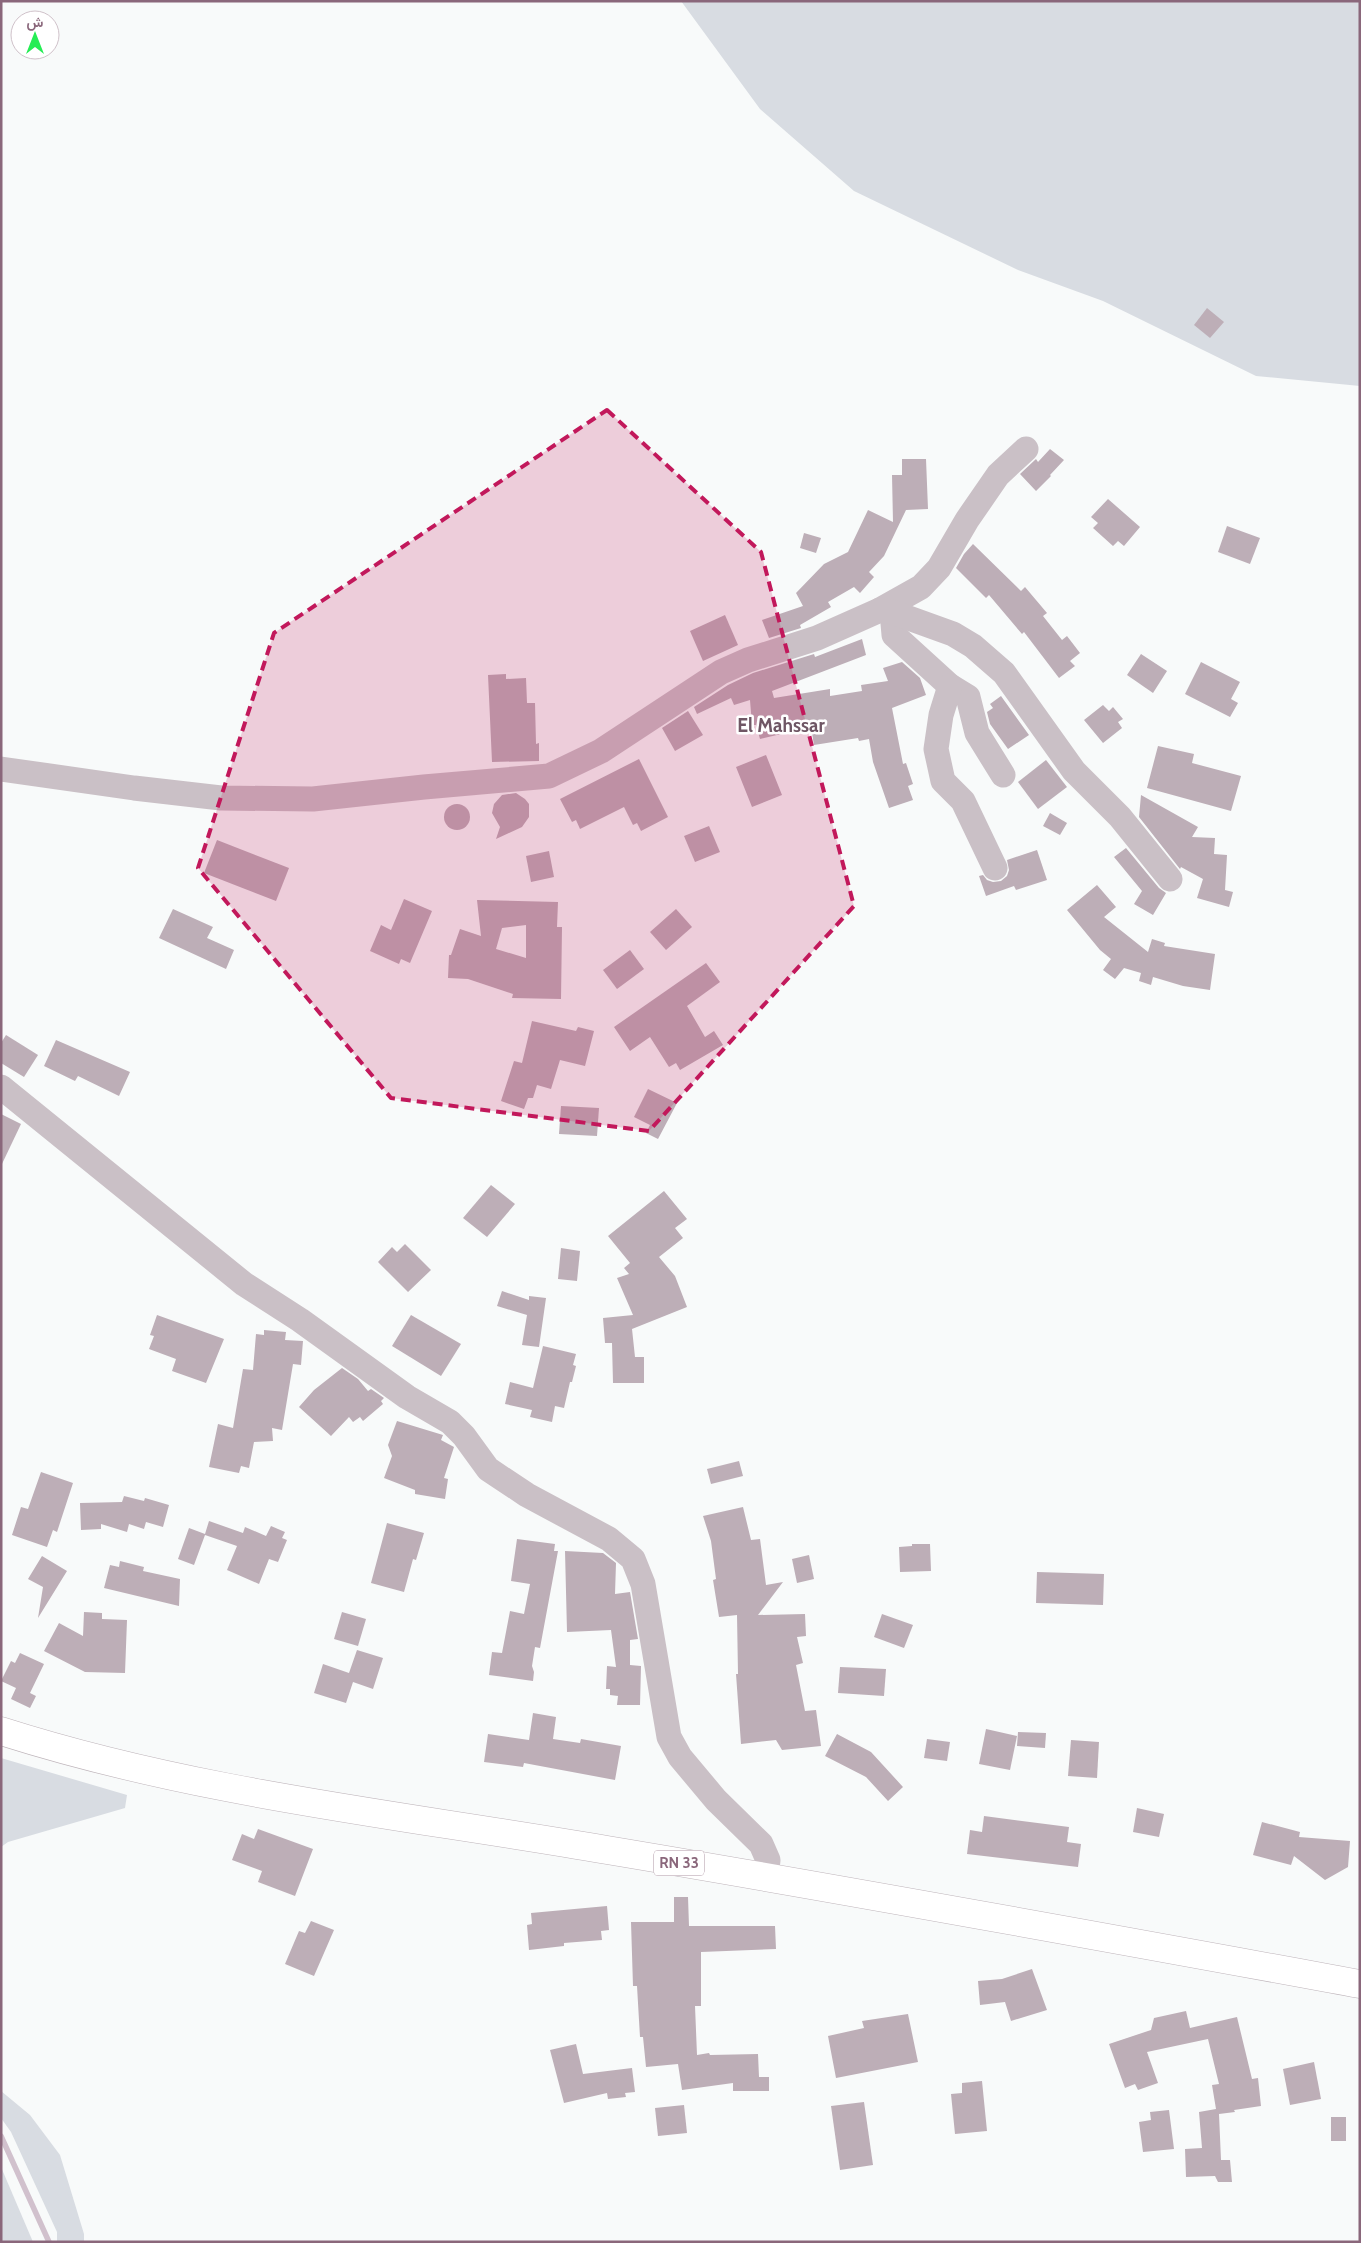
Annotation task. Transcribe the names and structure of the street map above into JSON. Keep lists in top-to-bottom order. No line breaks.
{"streets":{"main road":["RN 33"]},"districts":["El Mahssar"],"north":"top"}
